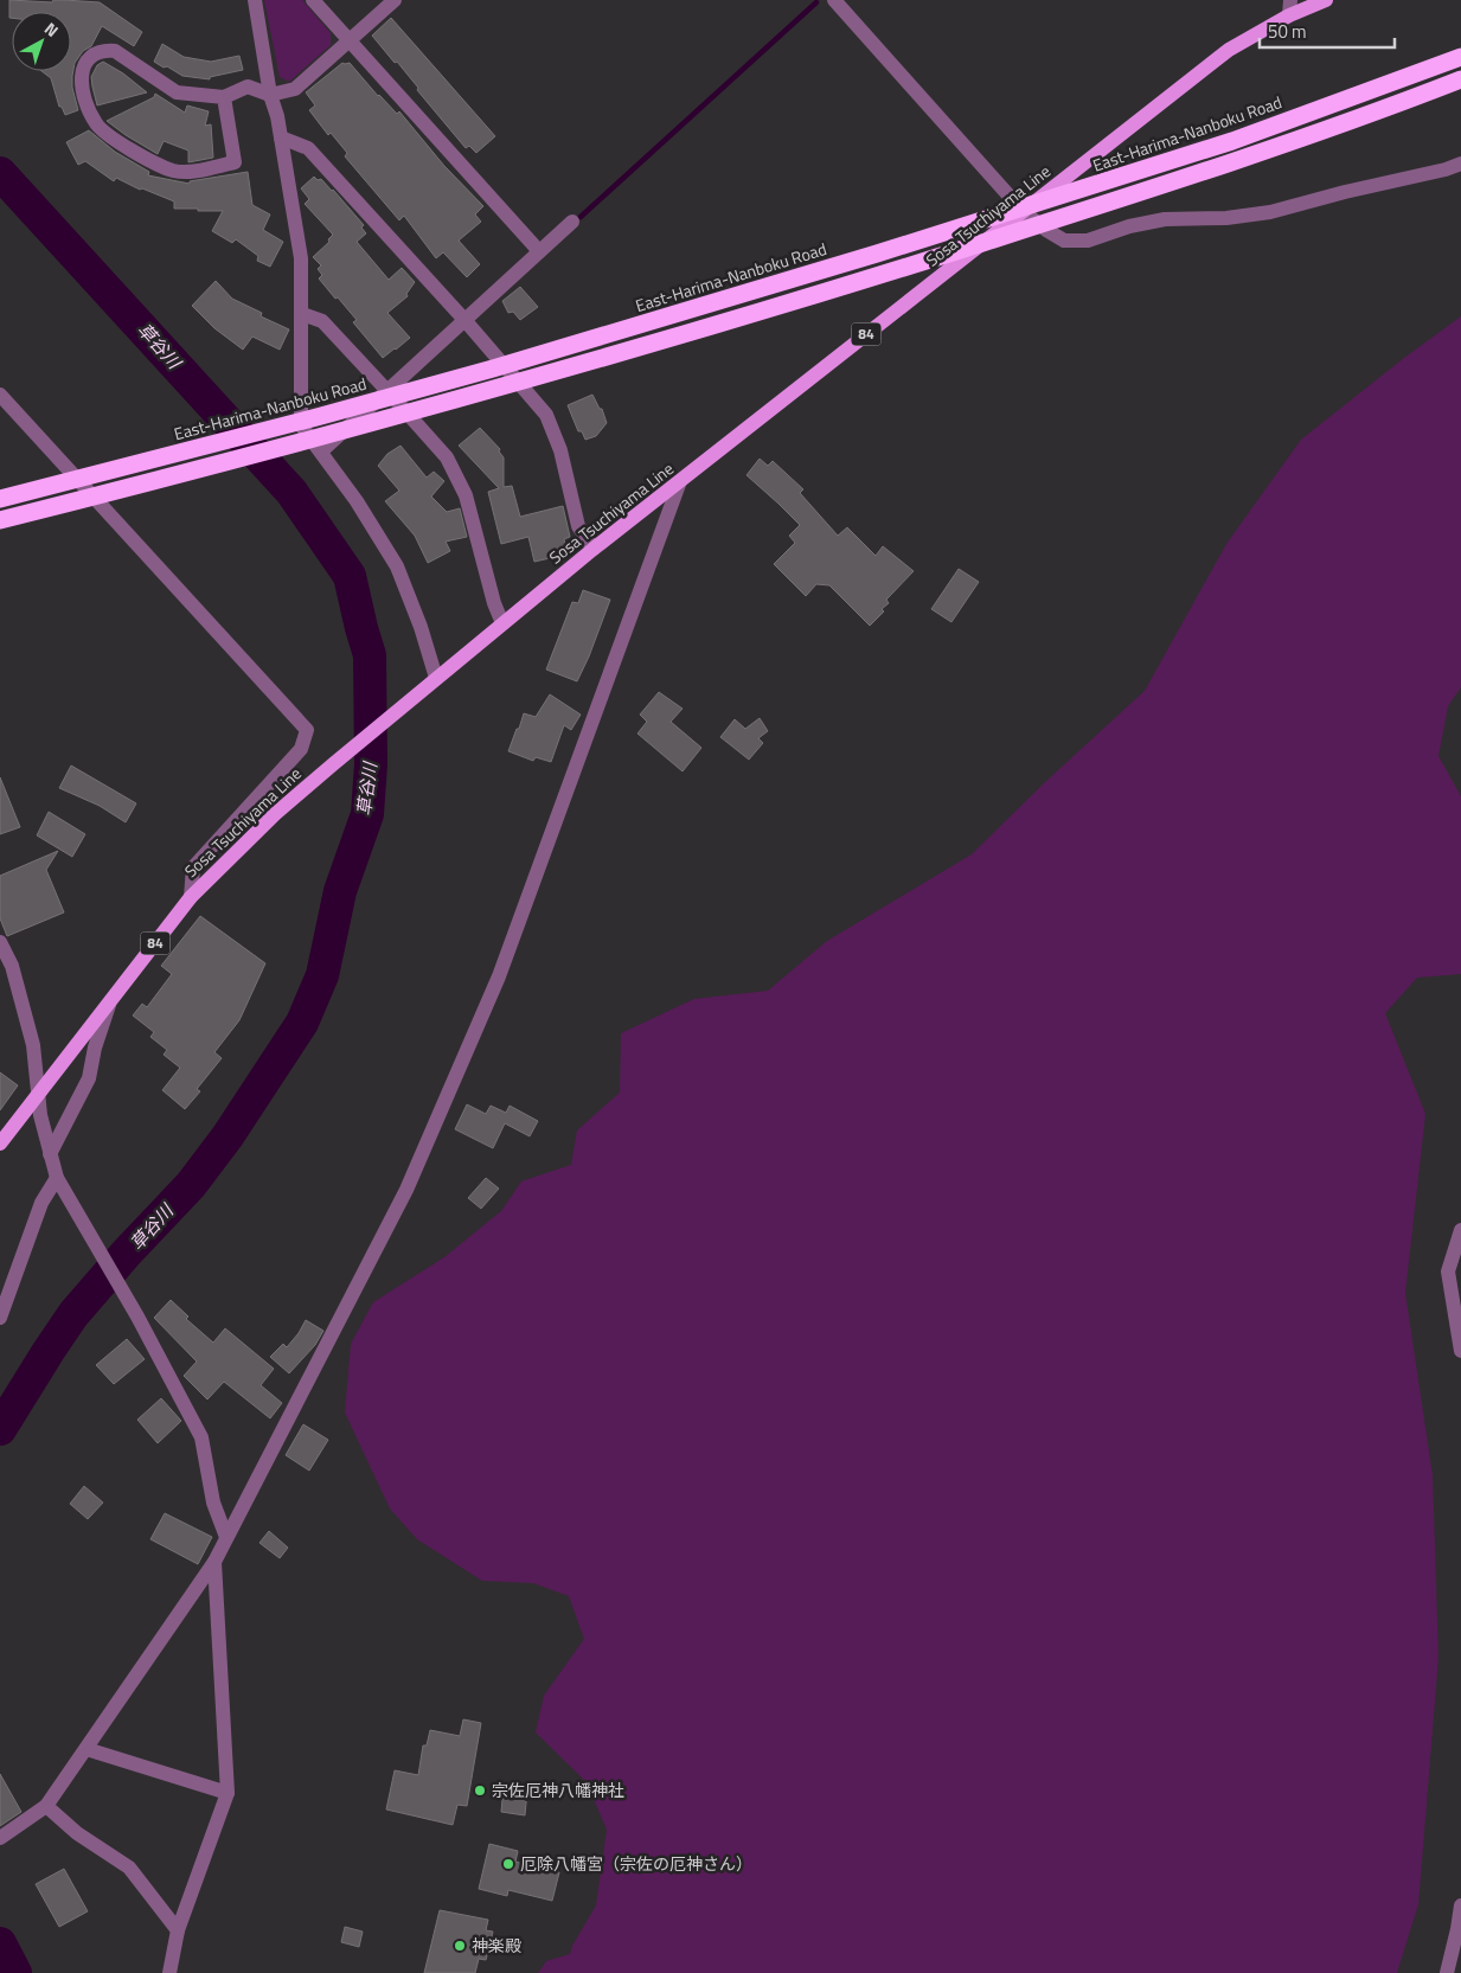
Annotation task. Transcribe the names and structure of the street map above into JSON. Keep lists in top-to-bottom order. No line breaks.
{"streets":{"highway":["East-Harima-Nanboku Road"],"main road":["Sosa Tsuchiyama Line","84"]},"water":["草谷川"],"places":["宗佐厄神八幡神社","厄除八幡宮（宗佐の厄神さん）","神楽殿"],"scale_bar":"50 m","north":"top right"}
